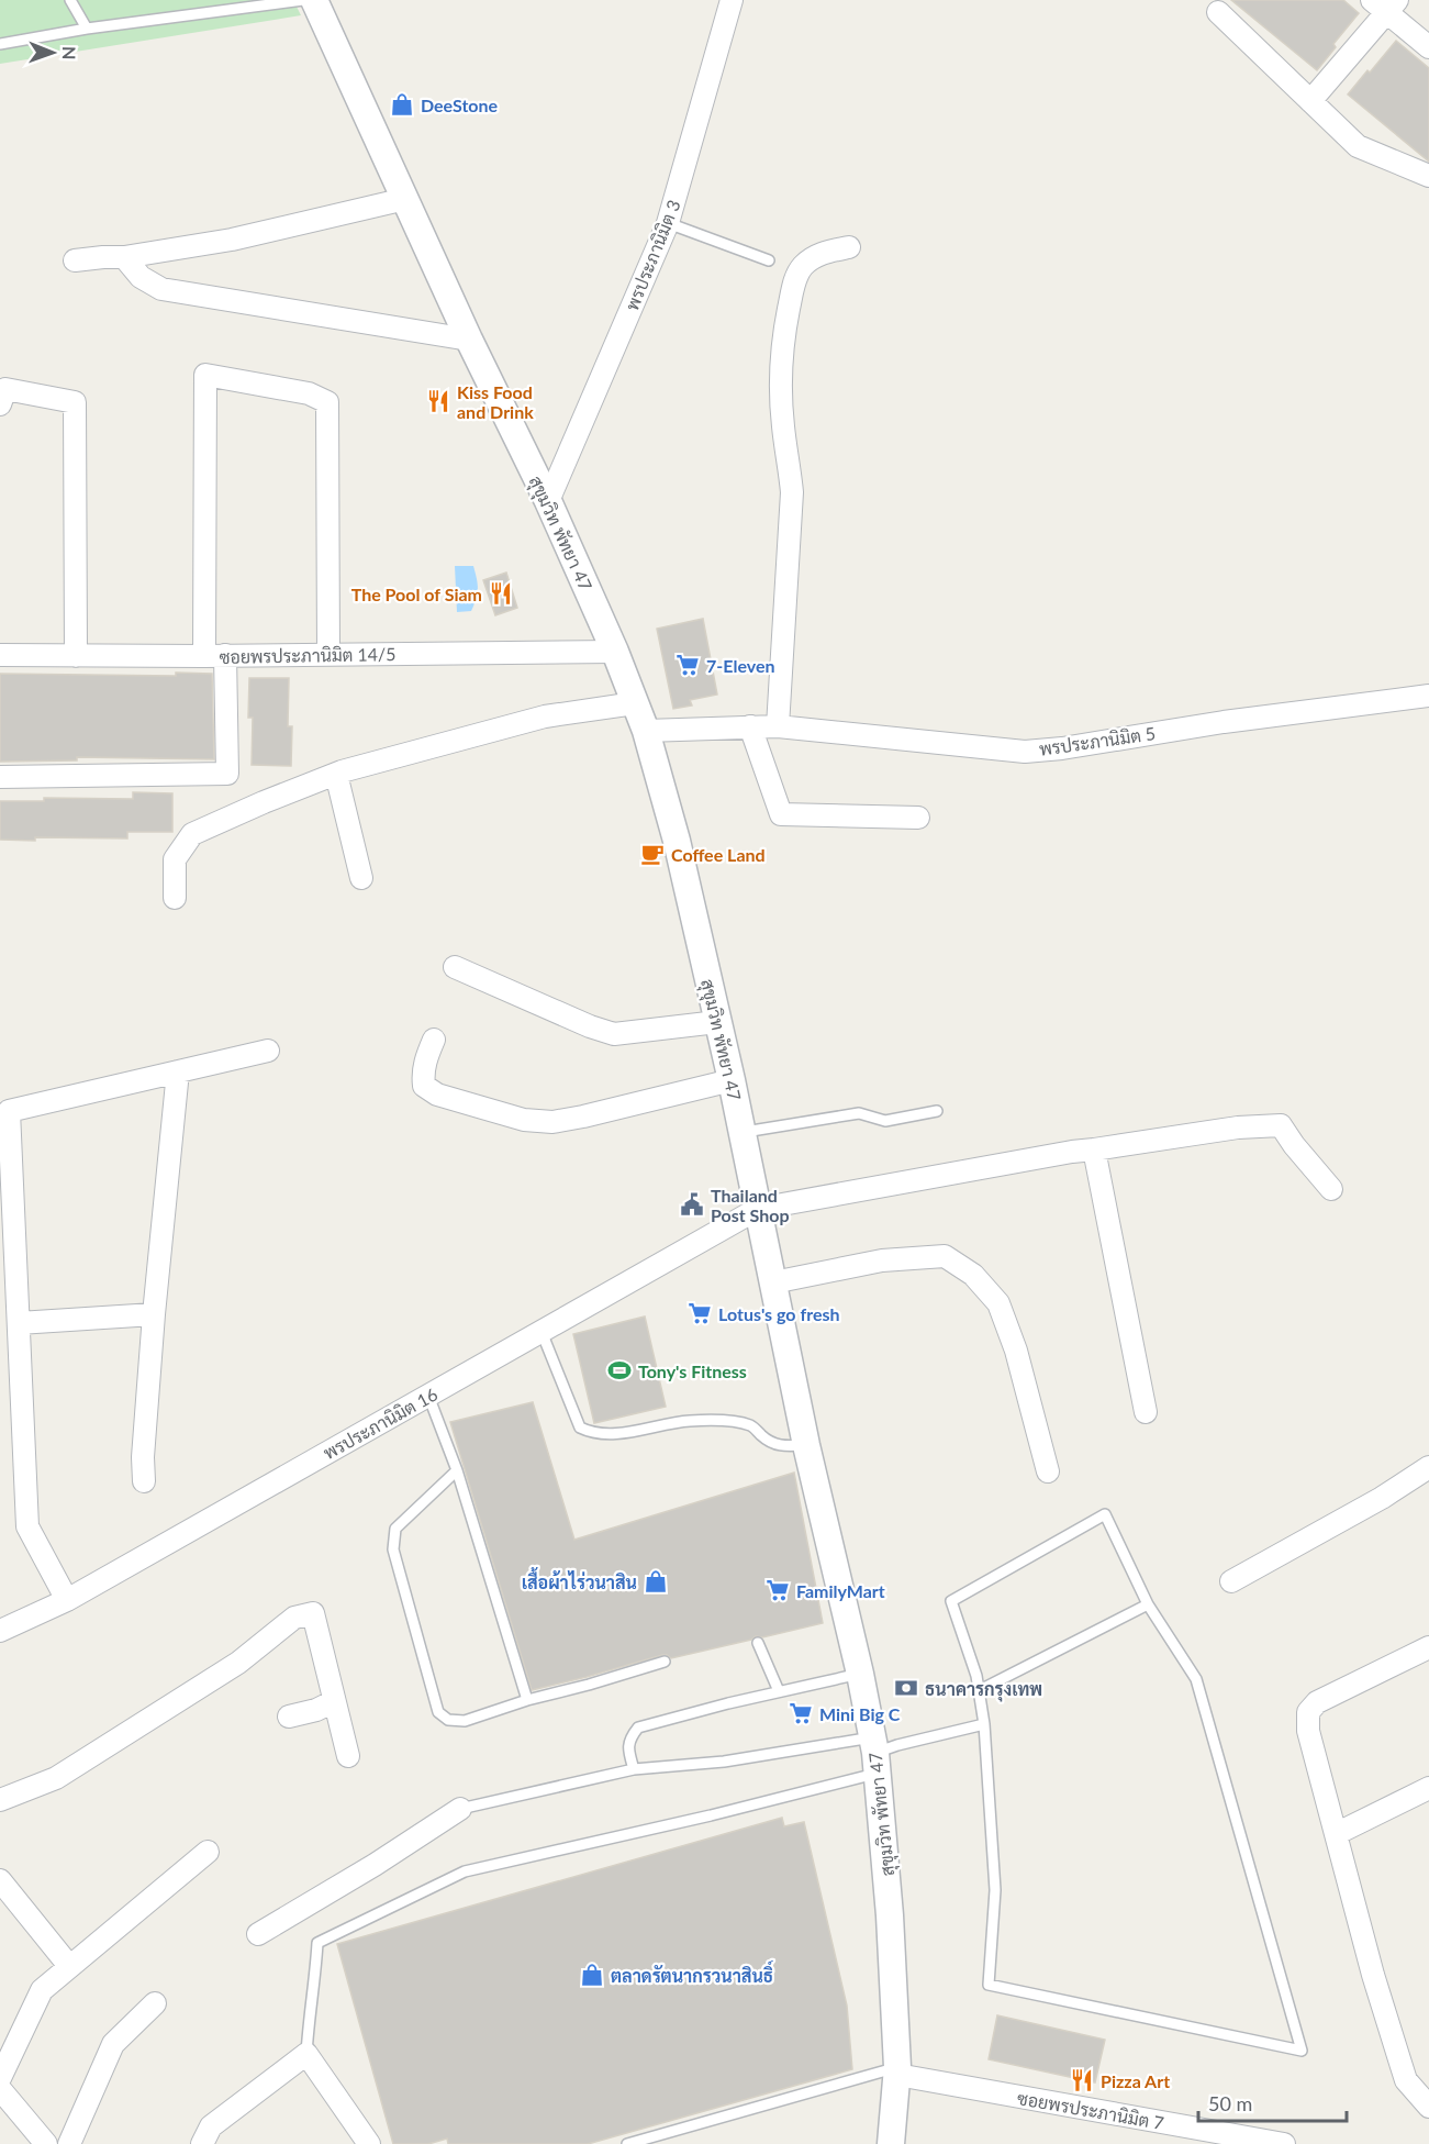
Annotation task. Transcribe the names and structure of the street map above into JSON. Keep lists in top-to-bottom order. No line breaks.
{"streets":{"street":["พรประภานิมิต 3","สุขุมวิท พัทยา 47","ซอยพรประภานิมิต 14/5","พรประภานิมิต 5","พรประภานิมิต 16","ซอยพรประภานิมิต 7"]},"crossings":[["พรประภานิมิต 3","สุขุมวิท พัทยา 47"],["สุขุมวิท พัทยา 47","ซอยพรประภานิมิต 14/5"],["สุขุมวิท พัทยา 47","พรประภานิมิต 5"],["สุขุมวิท พัทยา 47","พรประภานิมิต 16"],["สุขุมวิท พัทยา 47","ซอยพรประภานิมิต 7"]],"places":{"shop":["DeeStone","เสื้อผ้าไร่วนาสิน","ตลาดรัตนากรวนาสินธิ์"],"restaurant":["Kiss Food and Drink","The Pool of Siam","Pizza Art"],"supermarket":["7-Eleven","Lotus's go fresh","FamilyMart","Mini Big C"],"cafe":["Coffee Land"],"public building":["Thailand Post Shop"],"sports":["Tony's Fitness"],"bank":["ธนาคารกรุงเทพ"]},"scale_bar":"50 m","north":"right"}
